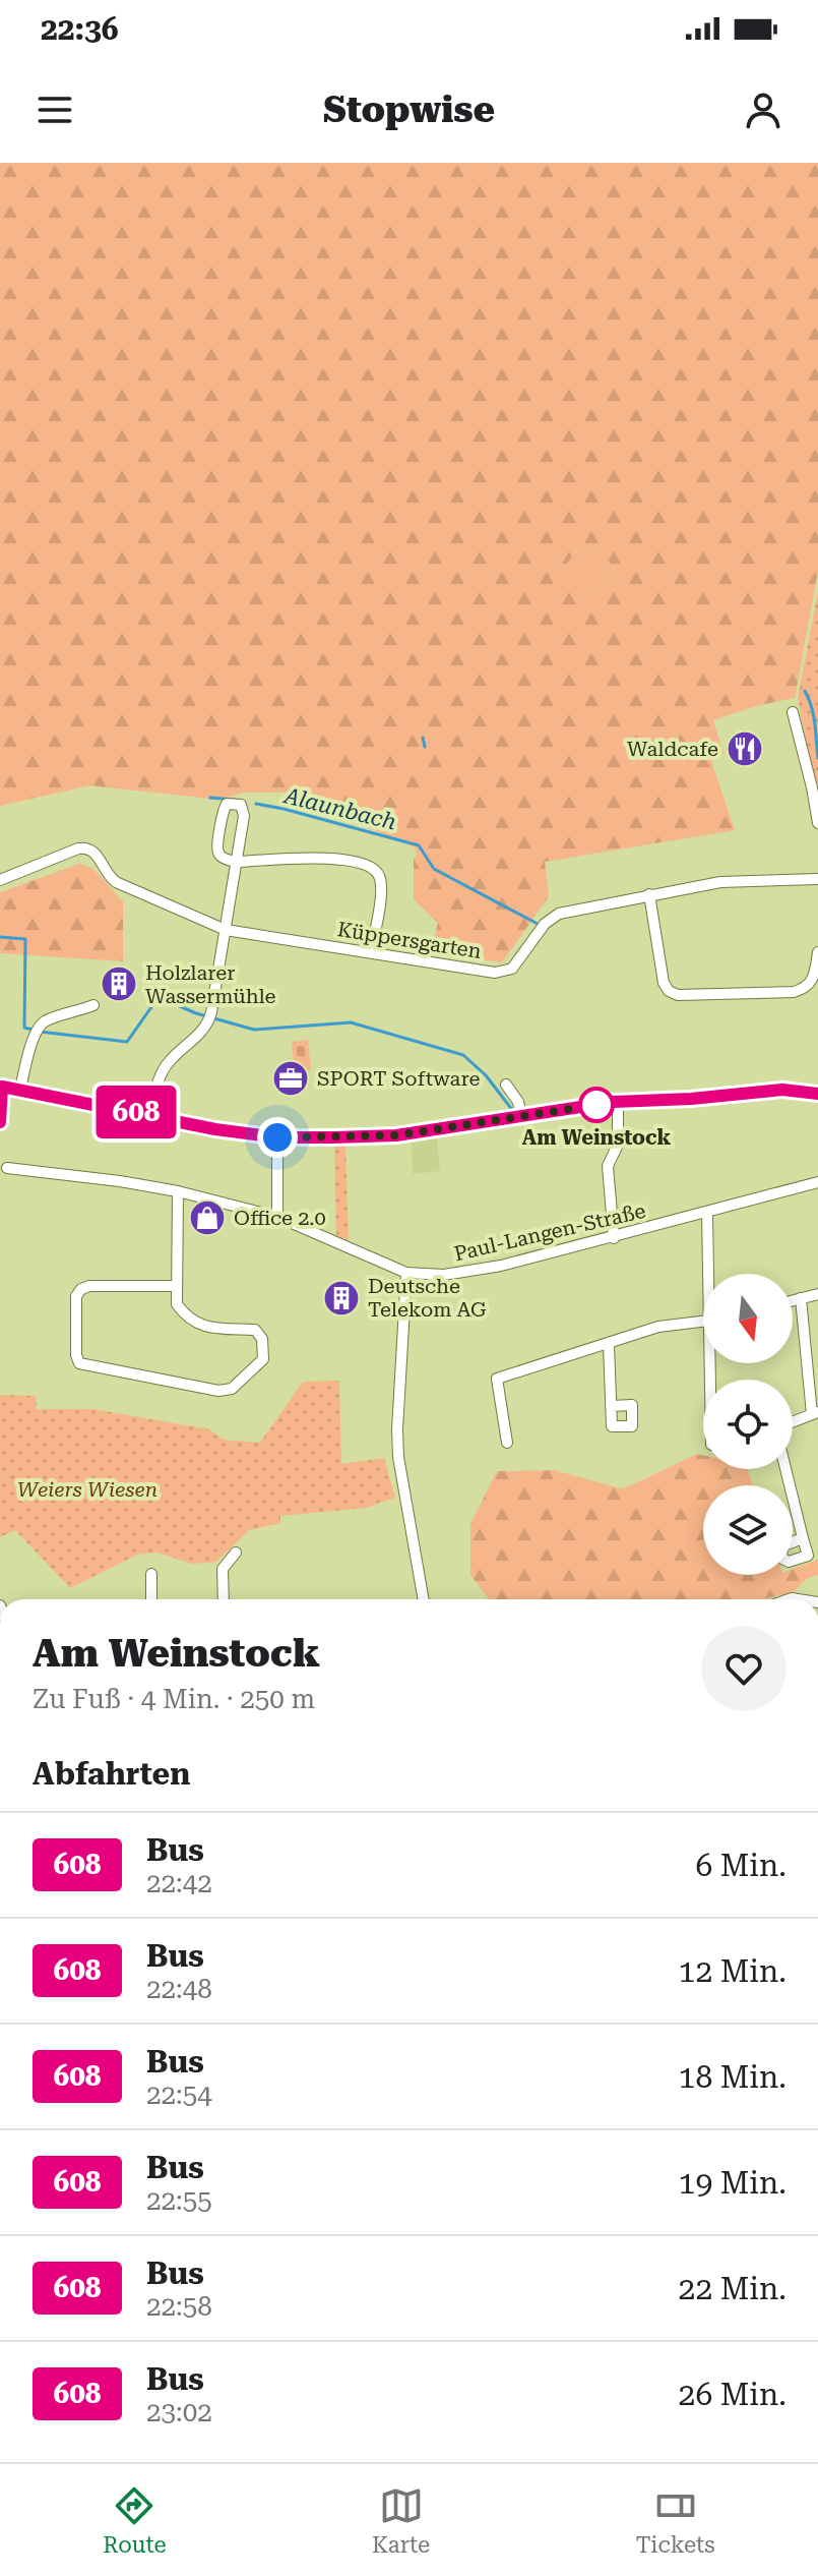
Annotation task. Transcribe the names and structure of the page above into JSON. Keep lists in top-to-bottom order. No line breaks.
{"streets":{"street":["Küppersgarten","Paul-Langen-Straße"]},"water":["Alaunbach"],"parks":["Weiers Wiesen"],"places":{"restaurant":["Waldcafe"],"building":["Holzlarer Wassermühle","Deutsche Telekom AG"],"office":["SPORT Software"],"other":["Am Weinstock"],"shop":["Office 2.0"]},"lines":["bus line 608"],"north":"bottom","page":{"status":"22:36","header":"Stopwise","on_map":"608","heading":[["Am Weinstock","Zu Fuß · 4 Min. · 250 m"],"Abfahrten"],"list":[{"mark":"608","name":"Bus","note":"22:42","value":"6 Min."},{"mark":"608","name":"Bus","note":"22:48","value":"12 Min."},{"mark":"608","name":"Bus","note":"22:54","value":"18 Min."},{"mark":"608","name":"Bus","note":"22:55","value":"19 Min."},{"mark":"608","name":"Bus","note":"22:58","value":"22 Min."},{"mark":"608","name":"Bus","note":"23:02","value":"26 Min."}],"tabs":["Route","Karte","Tickets"]}}
